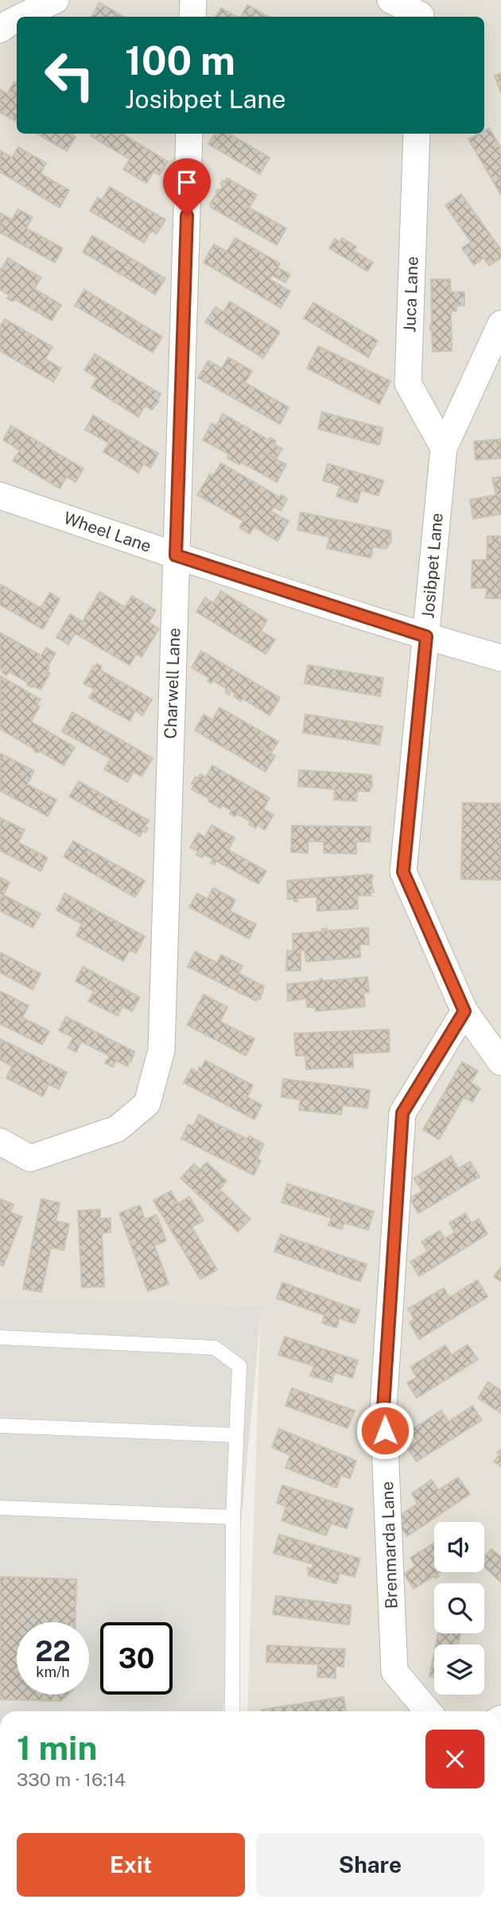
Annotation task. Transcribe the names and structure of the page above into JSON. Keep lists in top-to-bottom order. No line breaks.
{"streets":{"street":["Juca Lane","Wheel Lane","Josibpet Lane","Charwell Lane","Brenmarda Lane"]},"crossings":[["Juca Lane","Josibpet Lane"],["Wheel Lane","Josibpet Lane"],["Wheel Lane","Charwell Lane"],["Josibpet Lane","Brenmarda Lane"]],"page":{"turn":["100 m","Josibpet Lane"],"speed":"22 km/h","limit":"30","heading":["1 min","330 m · 16:14"],"buttons":["Exit","Share"]}}
